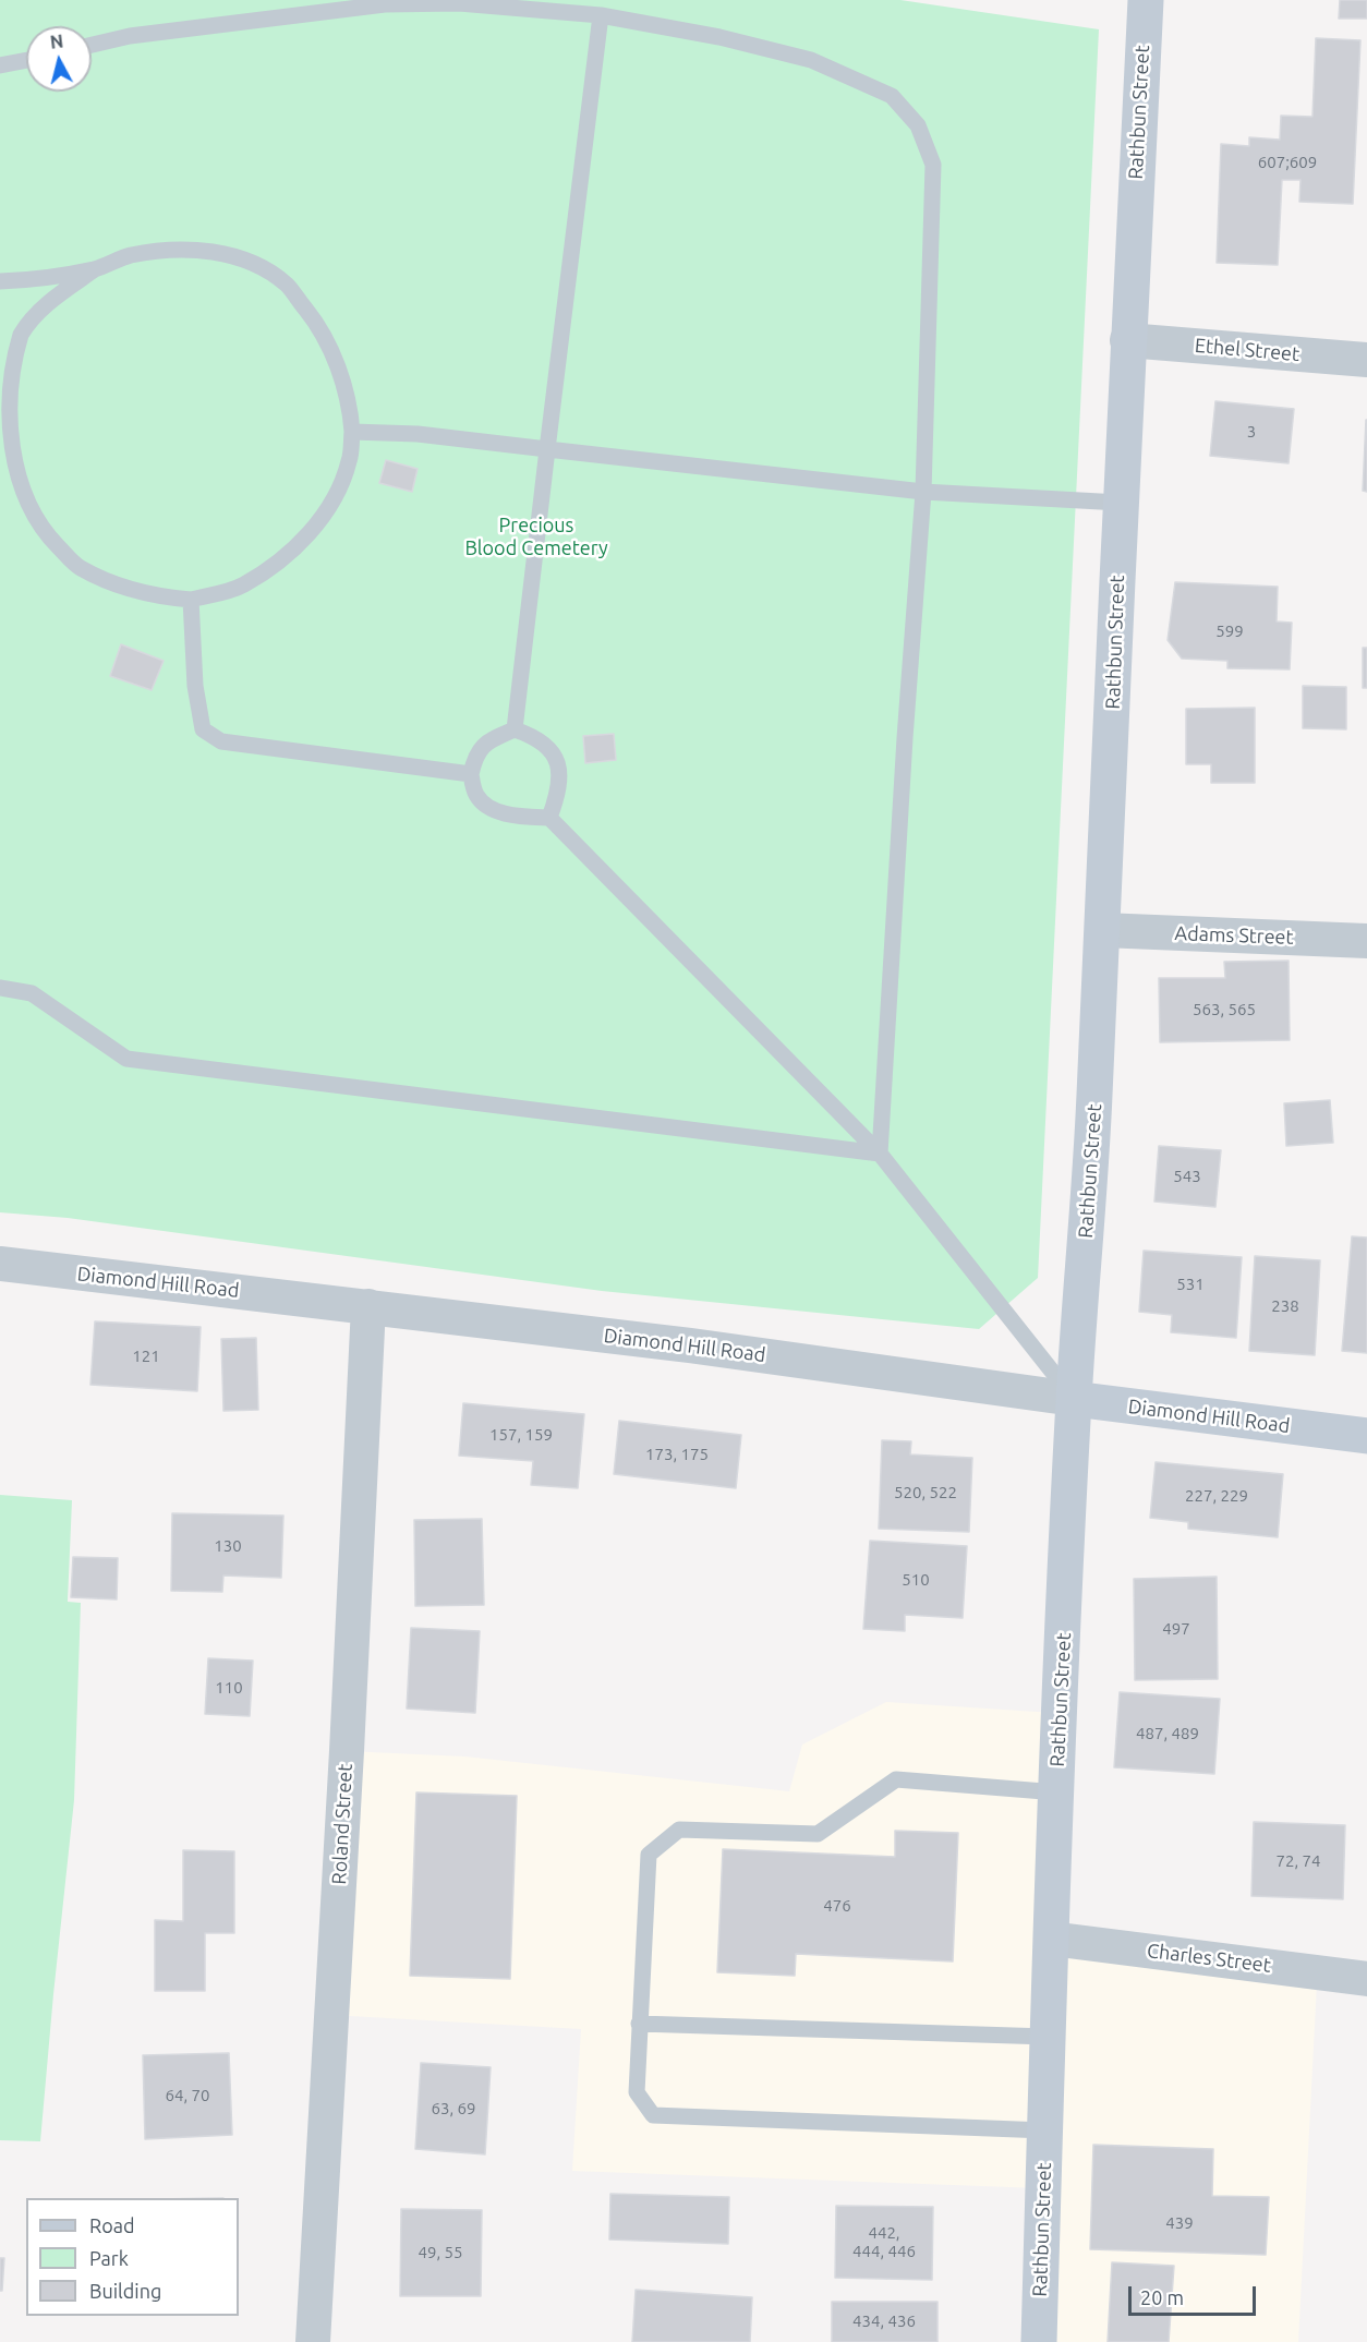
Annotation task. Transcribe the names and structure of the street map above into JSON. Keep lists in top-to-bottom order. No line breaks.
{"streets":{"street":["Rathbun Street","Ethel Street","Adams Street","Diamond Hill Road","Roland Street","Charles Street"]},"crossings":[["Rathbun Street","Ethel Street"],["Rathbun Street","Adams Street"],["Rathbun Street","Diamond Hill Road"],["Rathbun Street","Charles Street"],["Diamond Hill Road","Roland Street"]],"parks":["Precious Blood Cemetery"],"house_numbers":["607;609","3","599","563, 565","543","531","238","121","157, 159","173, 175","520, 522","227, 229","130","510","497","110","487, 489","72, 74","476","64, 70","63, 69","439","442, 444, 446","49, 55","434, 436"],"legend":["Road","Park","Building"],"scale_bar":"20 m","north":"top"}
